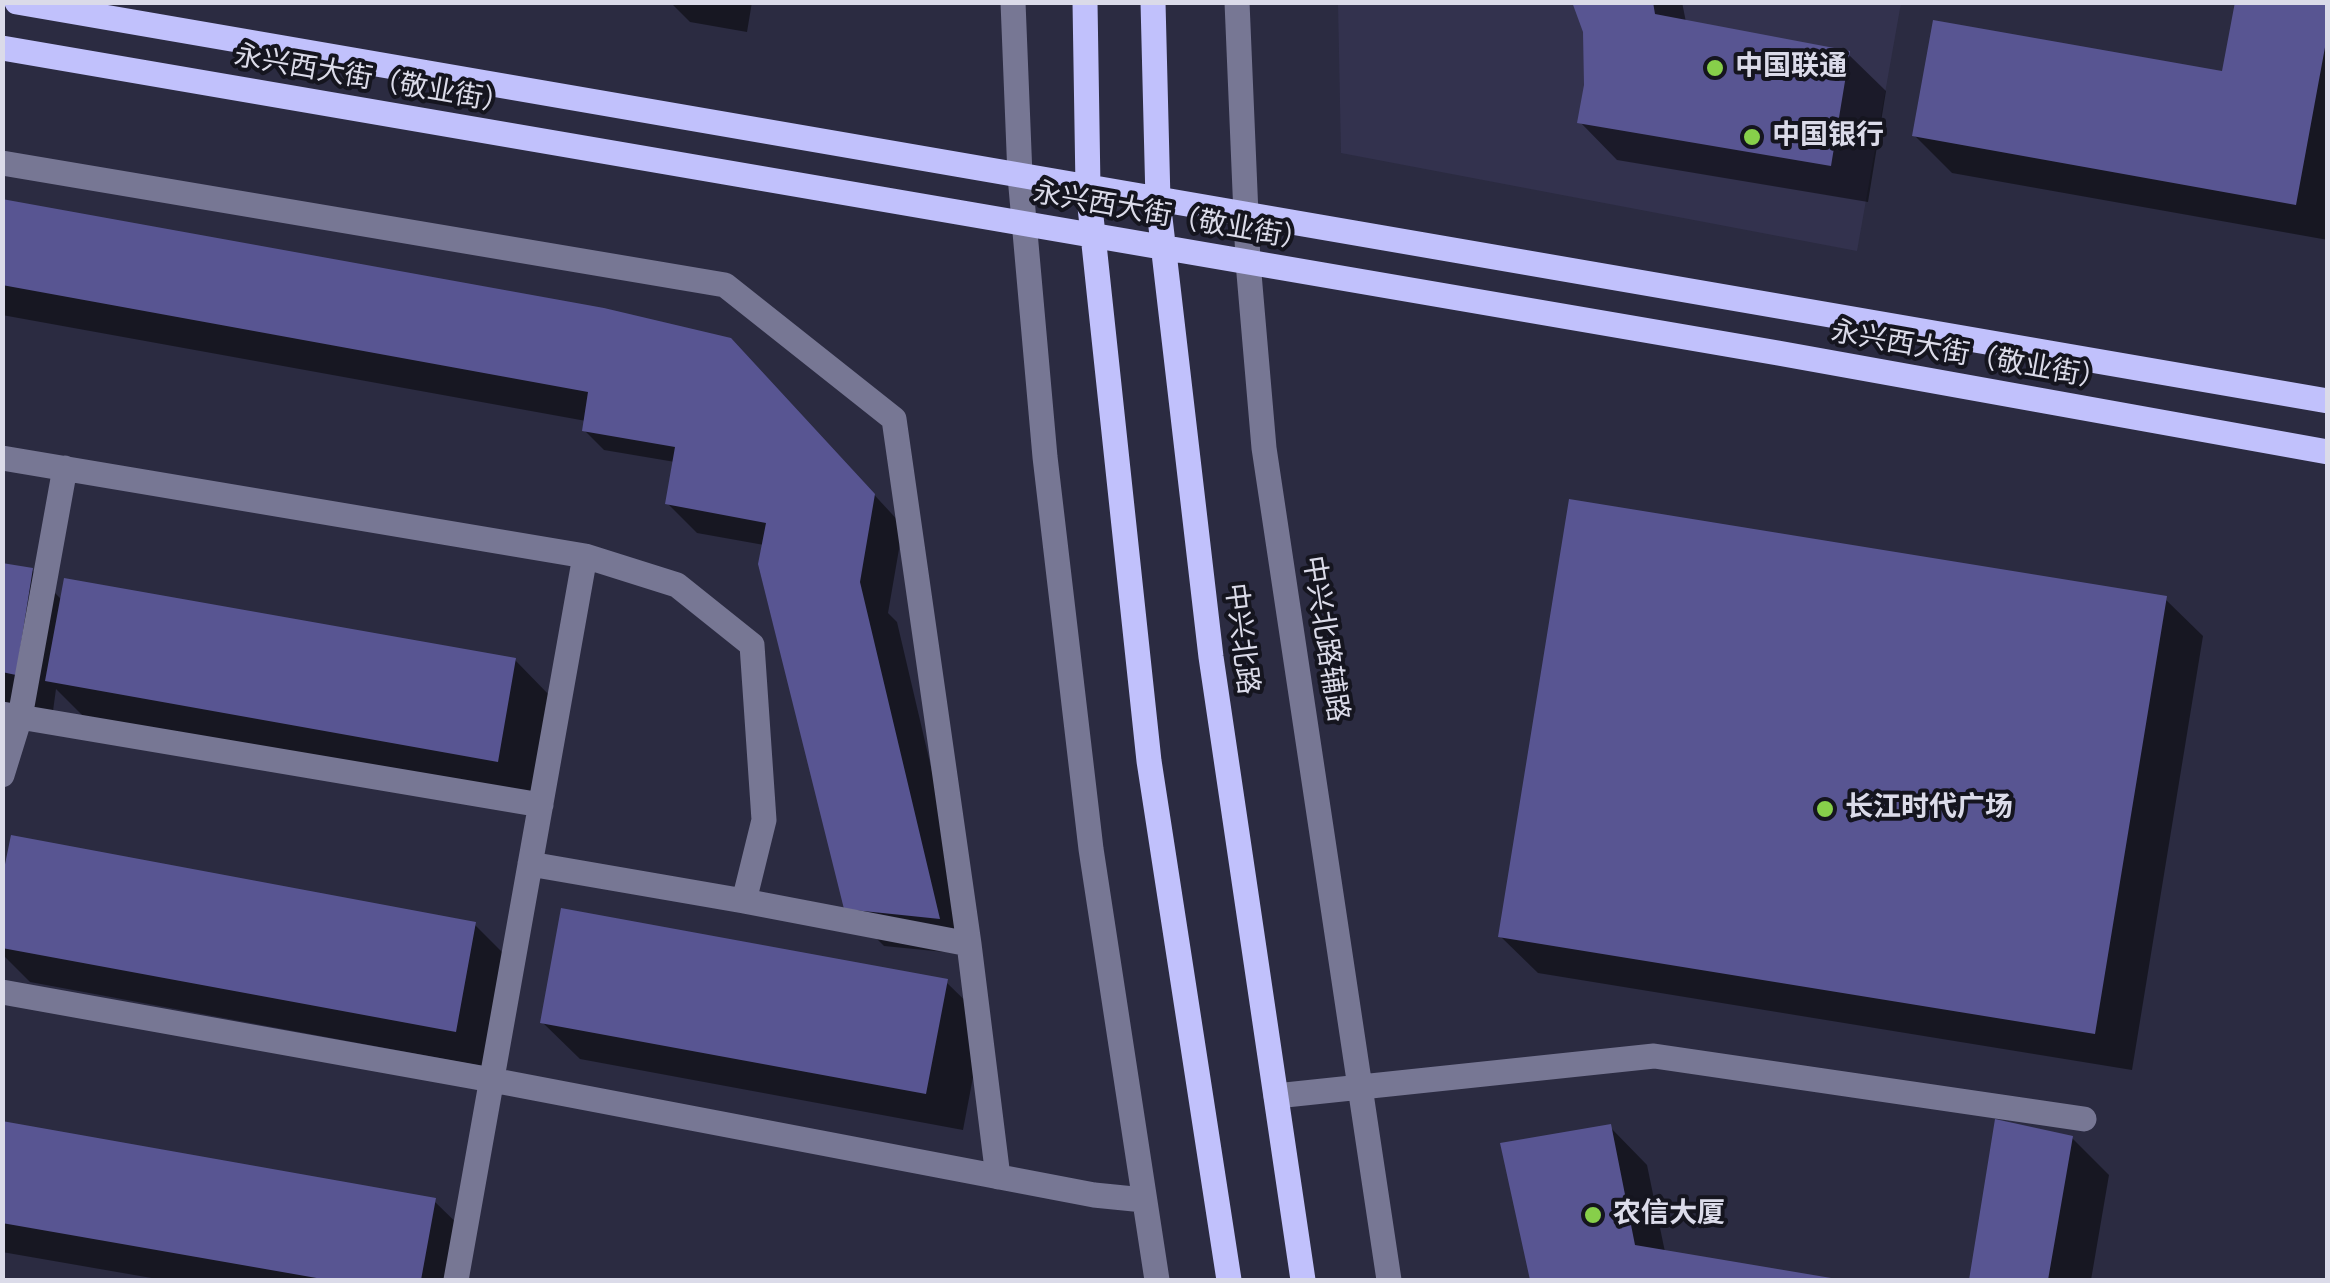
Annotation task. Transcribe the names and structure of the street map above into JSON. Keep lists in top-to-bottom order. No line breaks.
{"streets":{"main road":["永兴西大街（敬业街）","中兴北路"],"street":["中兴北路辅路"]},"crossings":[["永兴西大街（敬业街）","中兴北路"],["永兴西大街（敬业街）","中兴北路辅路"]],"places":["中国联通","中国银行","长江时代广场","农信大厦"]}
